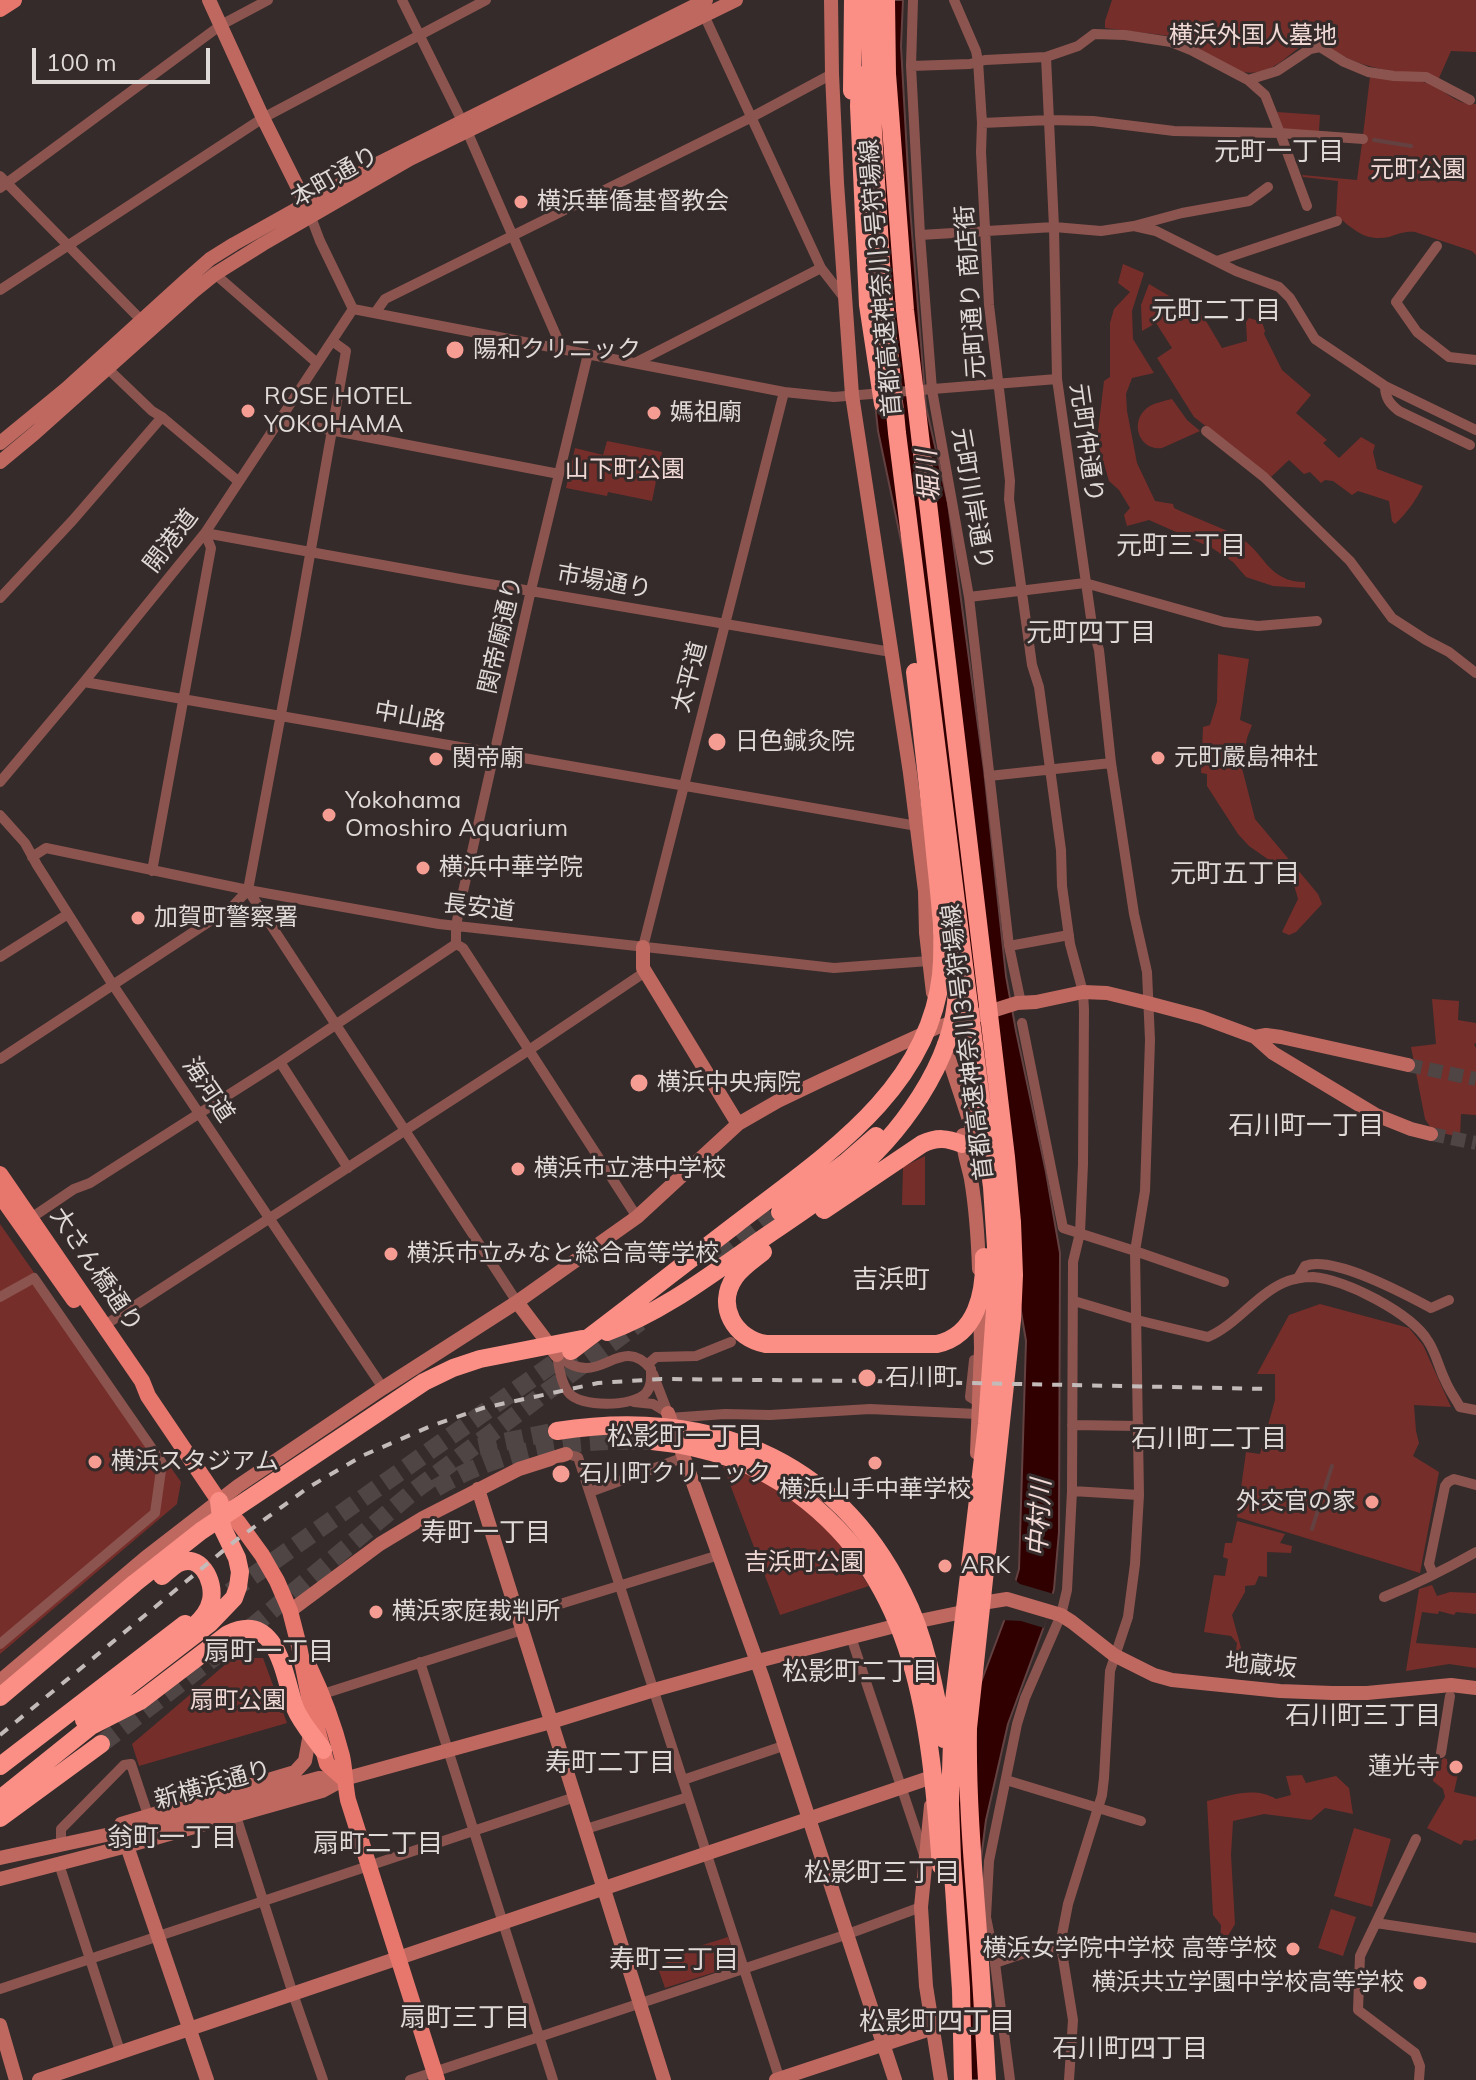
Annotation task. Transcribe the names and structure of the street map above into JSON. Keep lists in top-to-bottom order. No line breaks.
{"streets":{"highway":["首都高速神奈川3号狩場線"],"main road":["大さん橋通り"],"street":["本町通り","元町通り 商店街","元町仲通り","元町川岸通り","開港道","市場通り","関帝廟通り","太平道","中山路","長安道","海河道","地蔵坂","新横浜通り"]},"crossings":[["元町通り 商店街","地蔵坂"],["元町仲通り","地蔵坂"],["開港道","市場通り"],["開港道","中山路"],["市場通り","関帝廟通り"],["市場通り","太平道"],["関帝廟通り","中山路"],["関帝廟通り","長安道"],["太平道","中山路"],["太平道","長安道"],["長安道","海河道"]],"districts":["元町一丁目","元町二丁目","元町三丁目","元町四丁目","元町五丁目","石川町一丁目","吉浜町","松影町一丁目","石川町二丁目","寿町一丁目","扇町一丁目","松影町二丁目","石川町三丁目","寿町二丁目","翁町一丁目","扇町二丁目","松影町三丁目","寿町三丁目","扇町三丁目","松影町四丁目","石川町四丁目"],"water":["堀川","中村川"],"parks":["横浜外国人墓地","元町公園","山下町公園","吉浜町公園","扇町公園"],"places":["横浜華僑基督教会","陽和クリニック","ROSE HOTEL YOKOHAMA","媽祖廟","日色鍼灸院","元町嚴島神社","関帝廟","Yokohama Omoshiro Aquarium","横浜中華学院","加賀町警察署","横浜中央病院","横浜市立港中学校","横浜市立みなと総合高等学校","石川町","横浜スタジアム","横浜山手中華学校","石川町クリニック","外交官の家","ARK","横浜家庭裁判所","蓮光寺","横浜女学院中学校 高等学校","横浜共立学園中学校高等学校"],"scale_bar":"100 m"}
